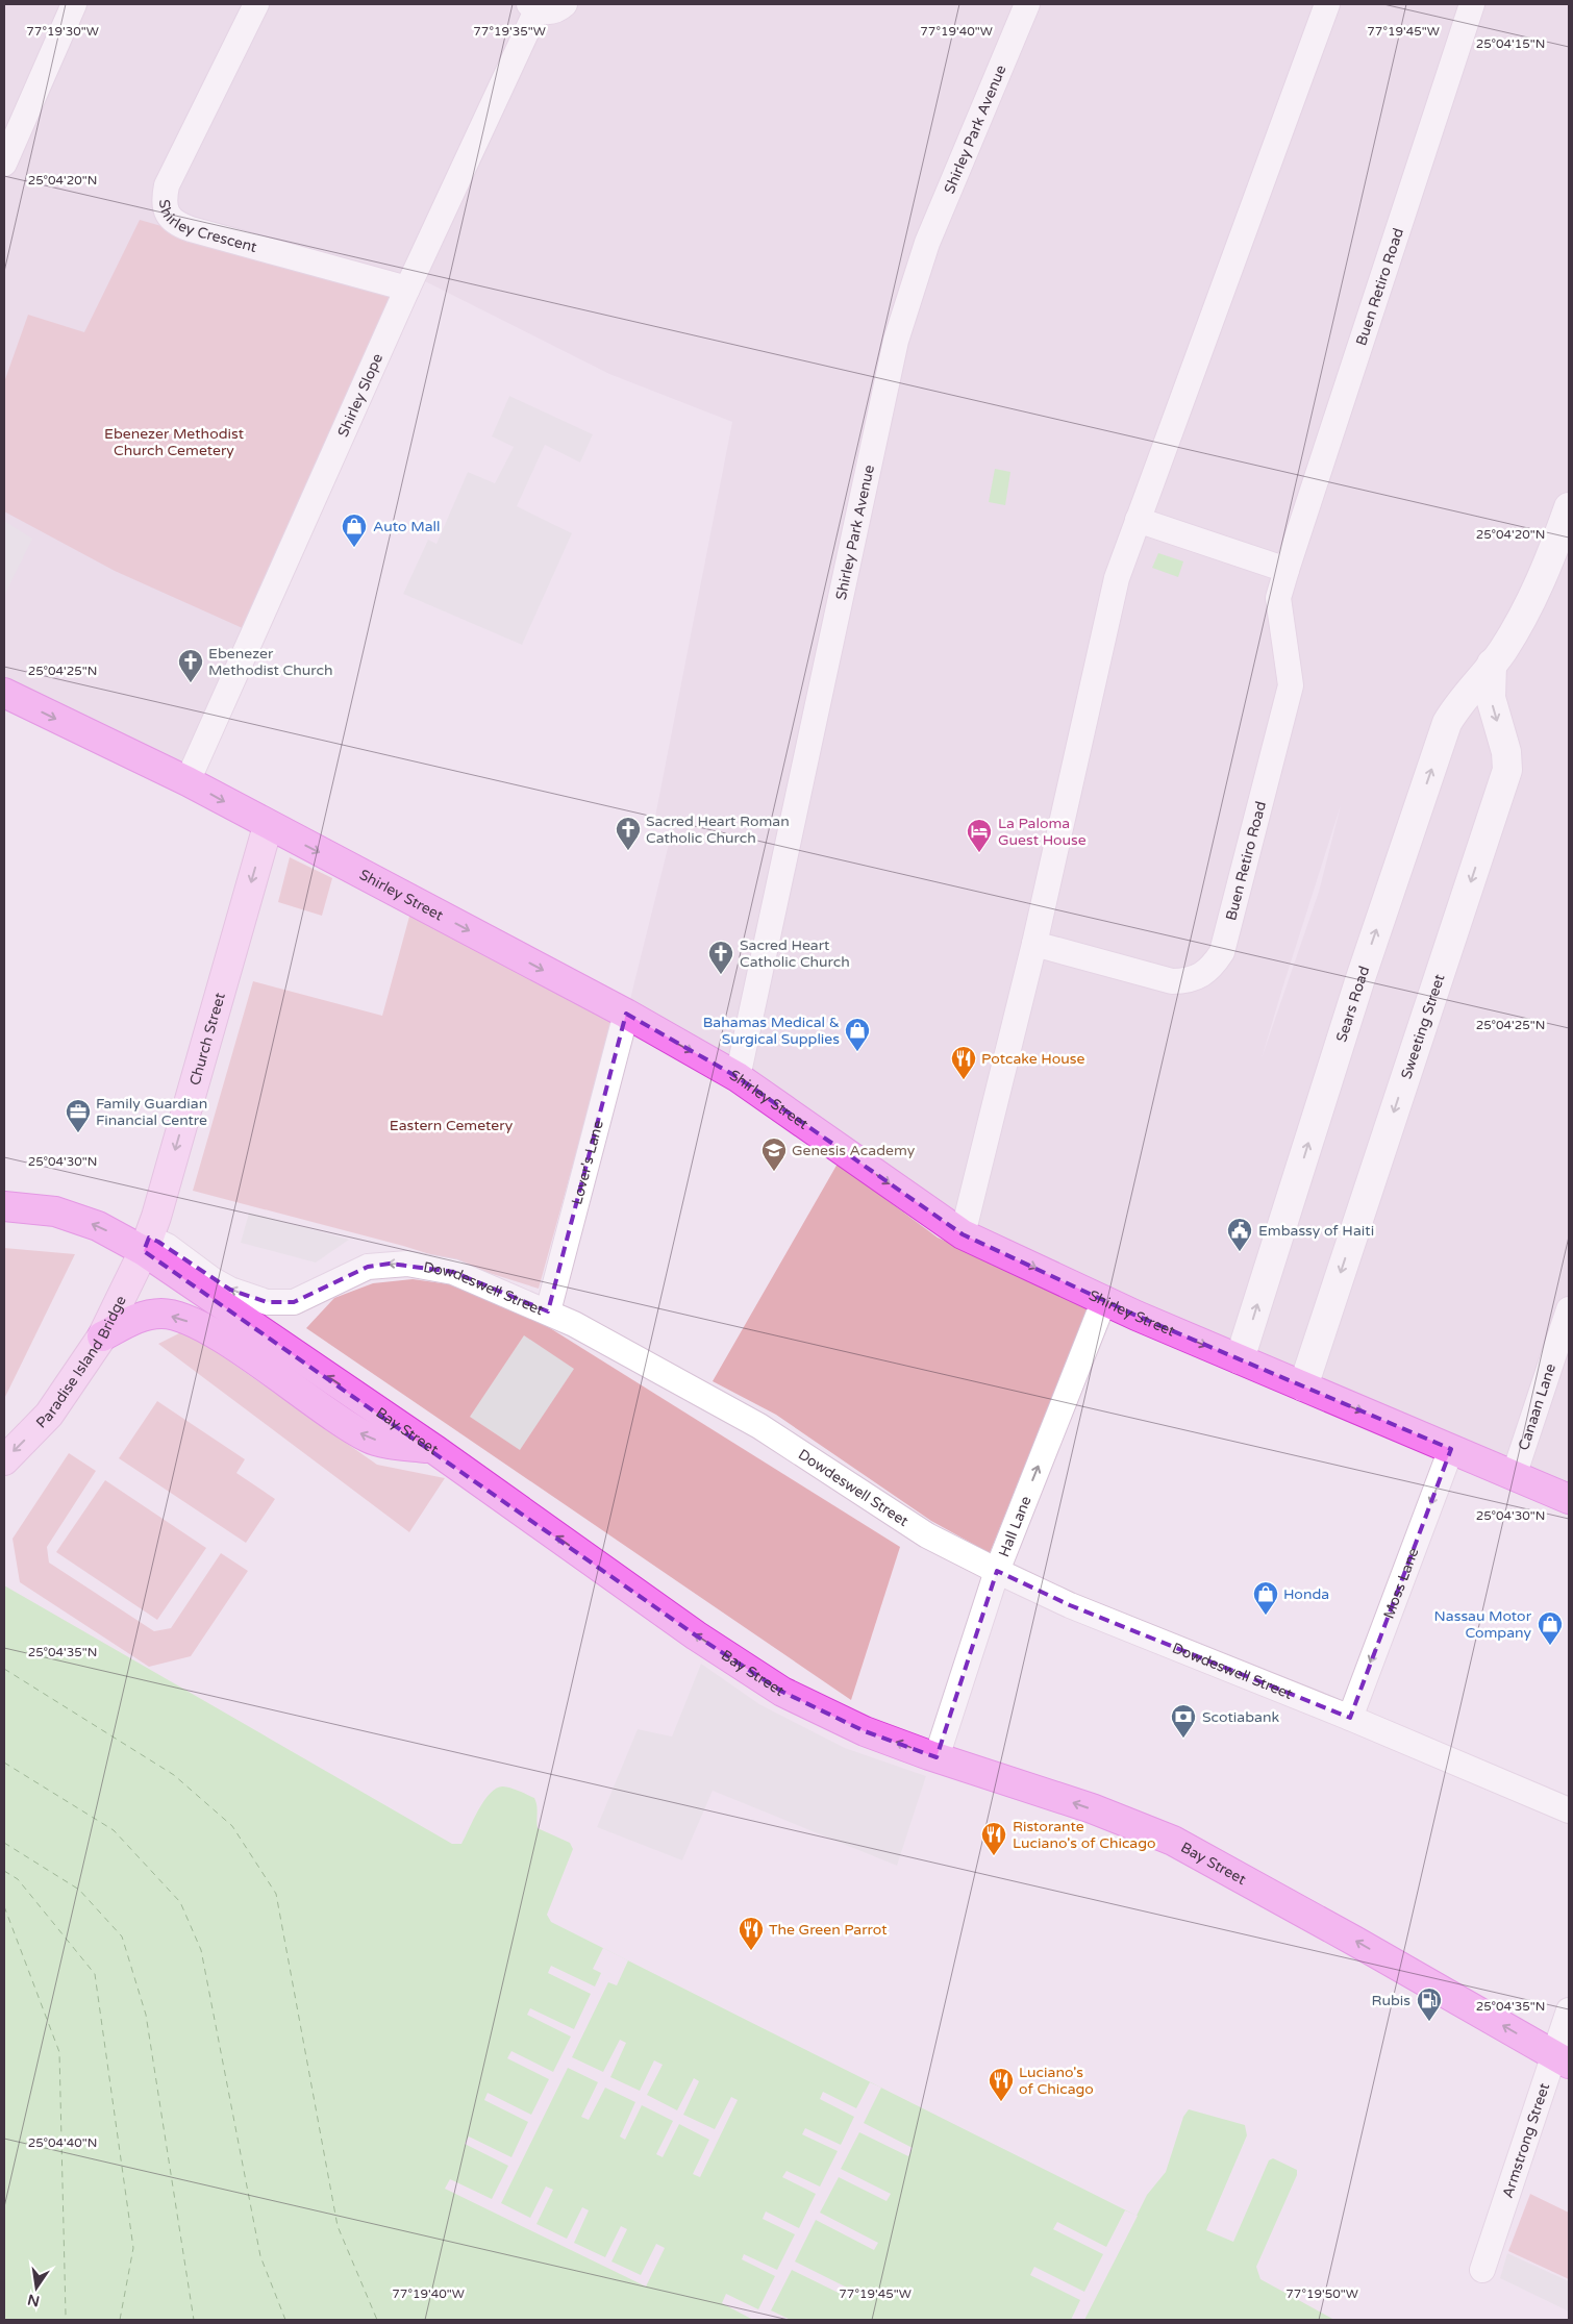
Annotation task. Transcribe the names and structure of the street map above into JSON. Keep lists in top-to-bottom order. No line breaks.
{"streets":{"highway":["Shirley Street","Bay Street"],"main road":["Church Street","Paradise Island Bridge"],"street":["Shirley Park Avenue","Shirley Crescent","Buen Retiro Road","Shirley Slope","Sears Road","Sweeting Street","Lover's Lane","Dowdeswell Street","Canaan Lane","Hall Lane","Moss Lane","Armstrong Street"]},"crossings":[["Shirley Park Avenue","Shirley Street"],["Shirley Crescent","Shirley Slope"],["Shirley Slope","Shirley Street"],["Shirley Street","Sears Road"],["Shirley Street","Sweeting Street"],["Shirley Street","Church Street"],["Shirley Street","Lover's Lane"],["Shirley Street","Canaan Lane"],["Shirley Street","Hall Lane"],["Shirley Street","Moss Lane"],["Sears Road","Sweeting Street"],["Church Street","Dowdeswell Street"],["Church Street","Paradise Island Bridge"],["Church Street","Bay Street"],["Lover's Lane","Dowdeswell Street"],["Dowdeswell Street","Paradise Island Bridge"],["Dowdeswell Street","Bay Street"],["Dowdeswell Street","Hall Lane"],["Dowdeswell Street","Moss Lane"],["Paradise Island Bridge","Bay Street"],["Bay Street","Hall Lane"],["Bay Street","Armstrong Street"]],"one_way":["Shirley Street","Sears Road","Sweeting Street","Church Street","Paradise Island Bridge","Bay Street","Hall Lane","Moss Lane"],"parks":["Ebenezer Methodist Church Cemetery","Eastern Cemetery"],"places":{"shop":["Auto Mall","Bahamas Medical & Surgical Supplies","Honda","Nassau Motor Company"],"church":["Ebenezer Methodist Church","Sacred Heart Roman Catholic Church","Sacred Heart Catholic Church"],"hotel":["La Paloma Guest House"],"restaurant":["Potcake House","Ristorante Luciano's of Chicago","The Green Parrot","Luciano's of Chicago"],"office":["Family Guardian Financial Centre"],"school or university":["Genesis Academy"],"public building":["Embassy of Haiti"],"bank":["Scotiabank"],"fuel station":["Rubis"]},"north":"bottom","coordinates":["77°19'30\"W","77°19'40\"W","77°19'45\"W","77°19'35\"W","25°04'15\"N","25°04'20\"N","25°04'25\"N","25°04'30\"N","25°04'35\"N","25°04'40\"N","77°19'50\"W"]}
